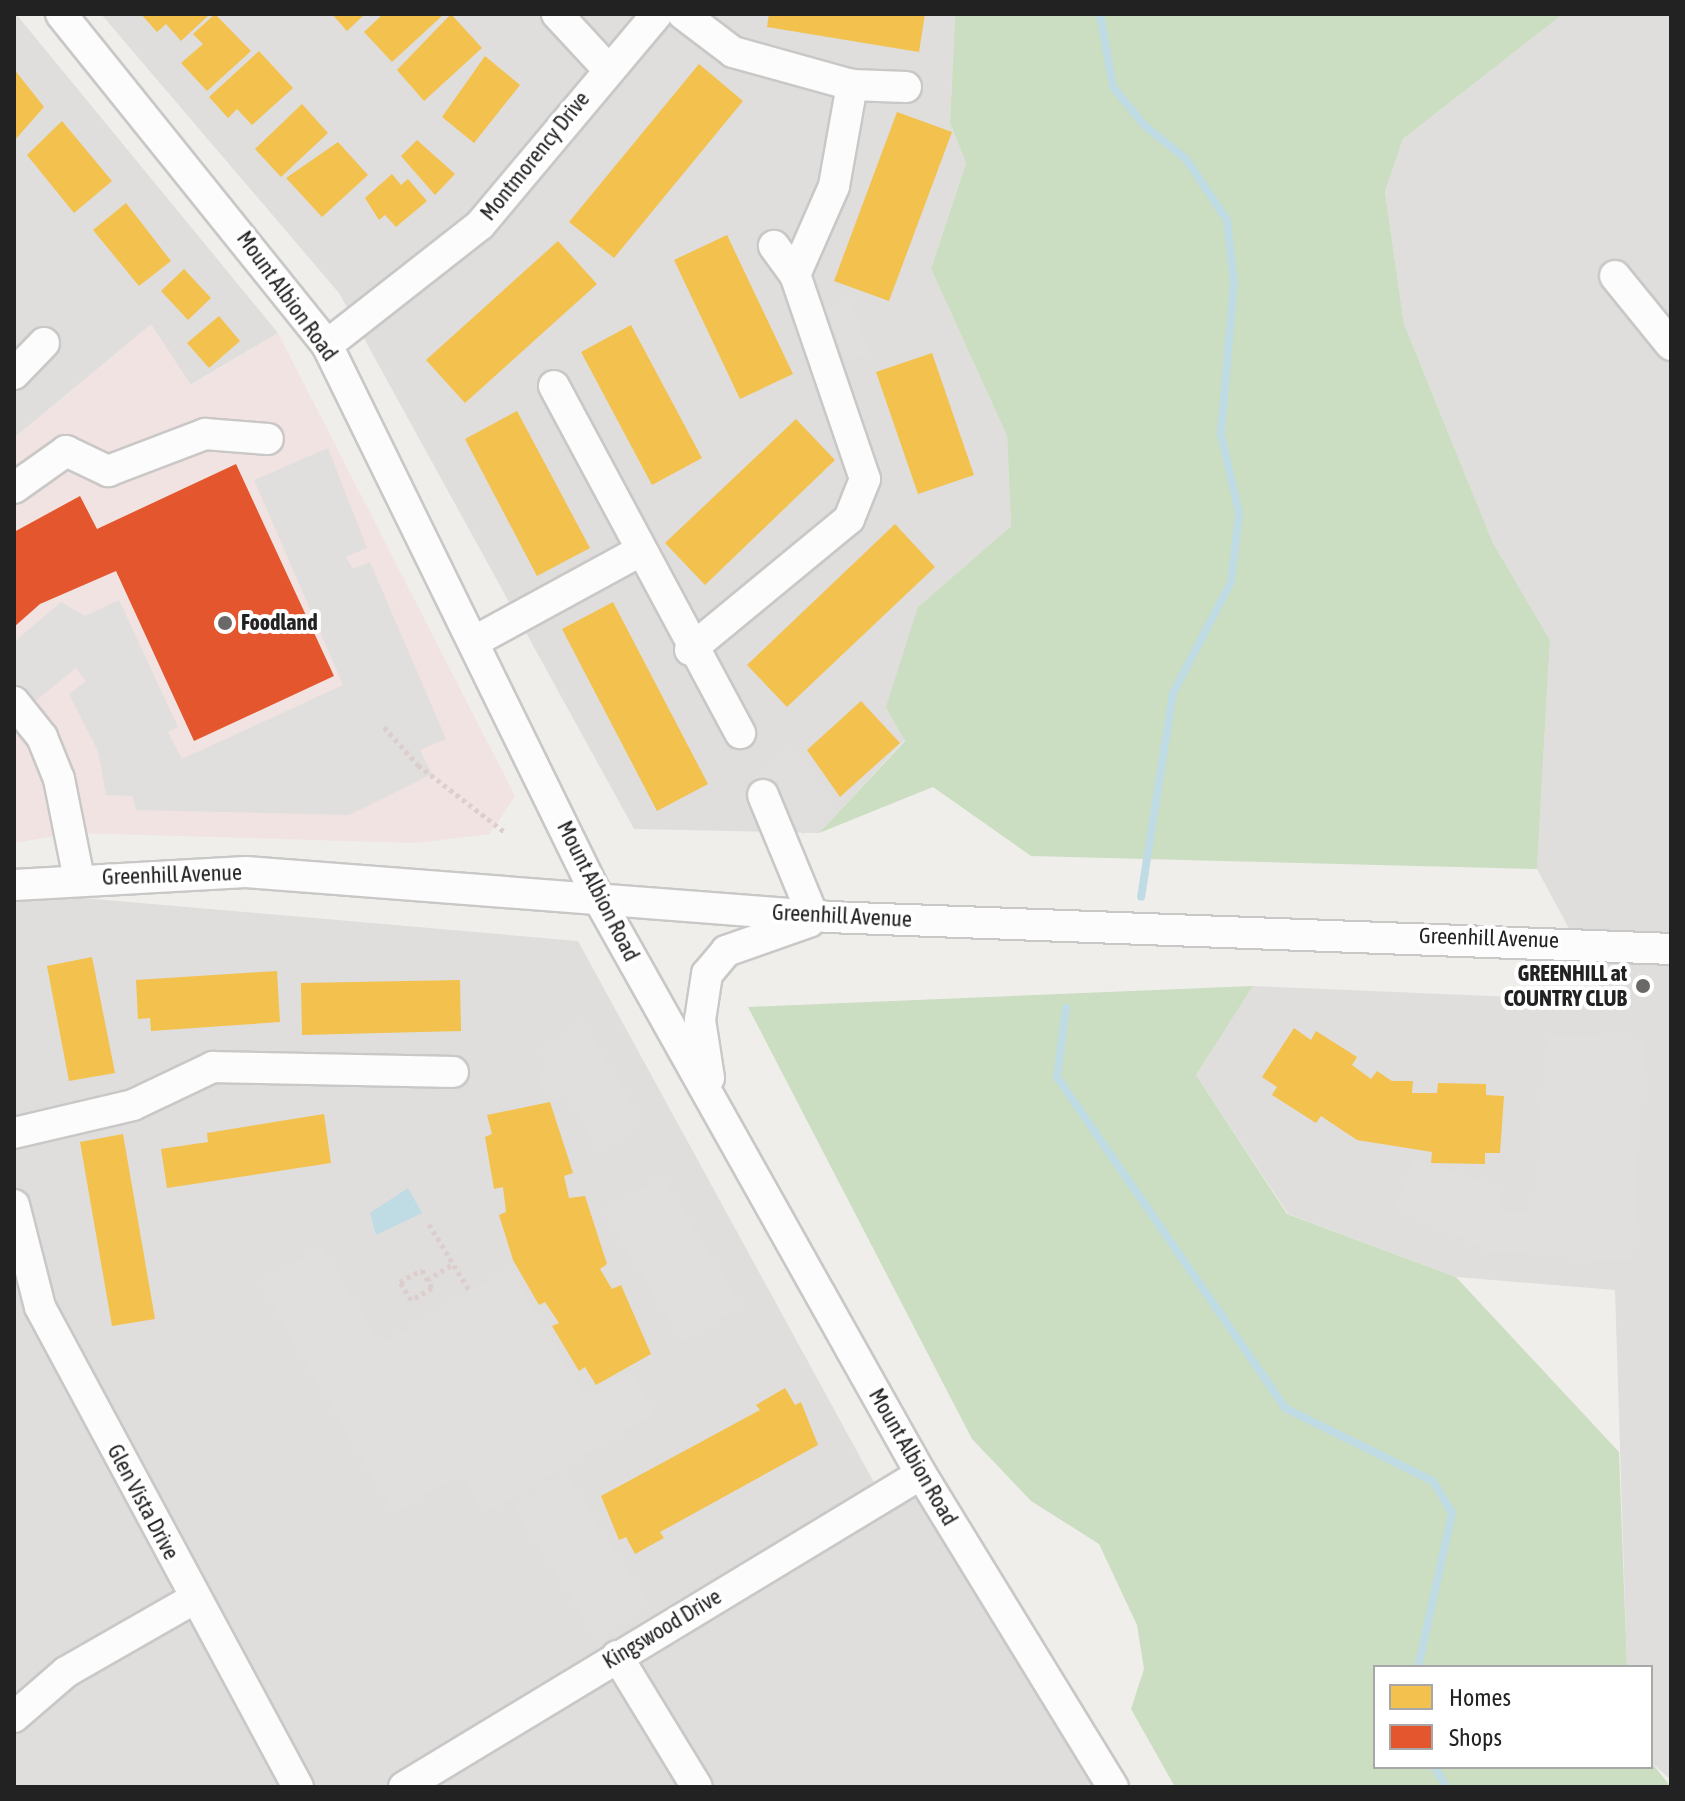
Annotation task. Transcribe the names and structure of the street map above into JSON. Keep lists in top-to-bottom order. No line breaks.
{"streets":{"street":["Montmorency Drive","Mount Albion Road","Greenhill Avenue","Glen Vista Drive","Kingswood Drive"]},"crossings":[["Montmorency Drive","Mount Albion Road"],["Mount Albion Road","Greenhill Avenue"],["Mount Albion Road","Kingswood Drive"]],"places":["Foodland","GREENHILL at COUNTRY CLUB"],"legend":["Homes","Shops"]}
